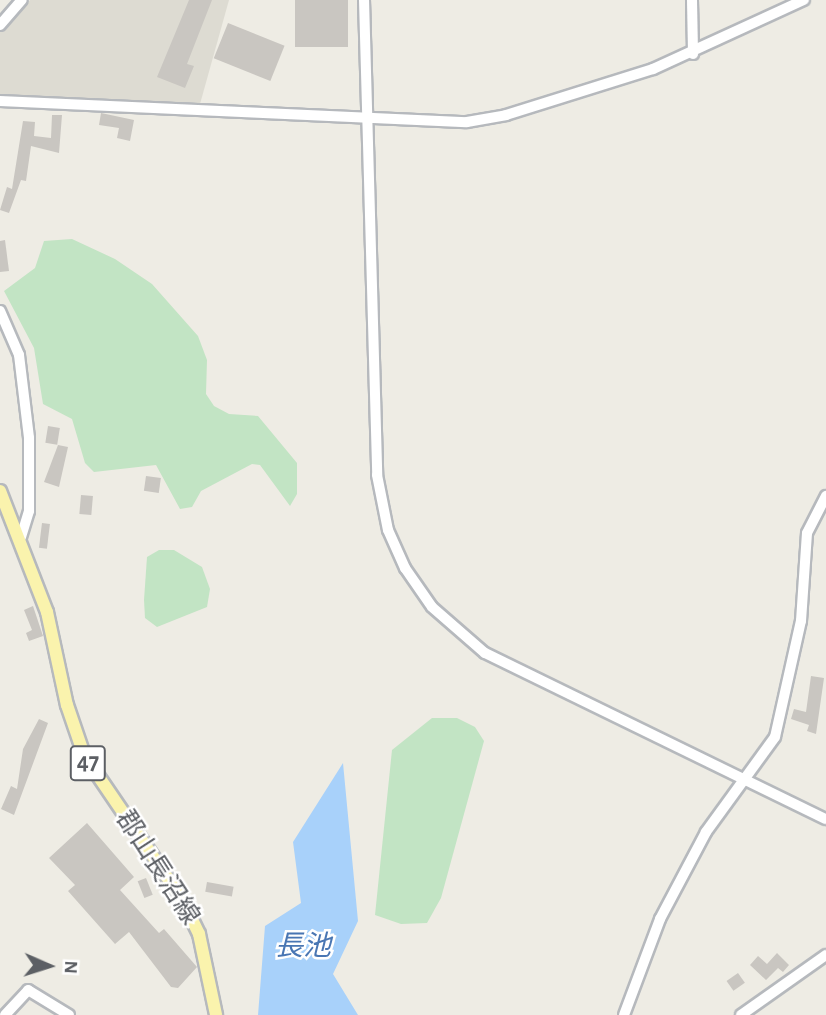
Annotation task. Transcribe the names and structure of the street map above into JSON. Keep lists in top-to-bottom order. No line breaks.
{"streets":{"main road":["47","郡山長沼線"]},"water":["長池"],"north":"right"}
